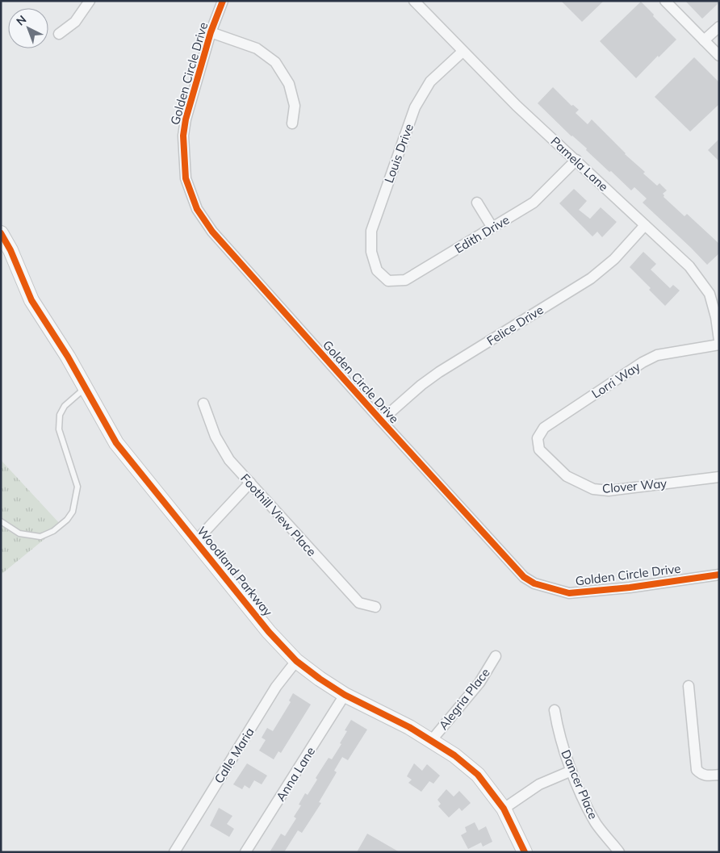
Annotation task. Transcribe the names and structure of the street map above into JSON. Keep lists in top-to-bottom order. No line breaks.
{"streets":{"street":["Golden Circle Drive","Louis Drive","Pamela Lane","Edith Drive","Felice Drive","Lorri Way","Clover Way","Foothill View Place","Woodland Parkway","Alegria Place","Calle Maria","Anna Lane","Dancer Place"]},"crossings":[["Golden Circle Drive","Felice Drive"],["Louis Drive","Pamela Lane"],["Louis Drive","Edith Drive"],["Pamela Lane","Edith Drive"],["Pamela Lane","Felice Drive"],["Lorri Way","Clover Way"],["Woodland Parkway","Alegria Place"],["Woodland Parkway","Calle Maria"],["Woodland Parkway","Anna Lane"]],"north":"top left"}
